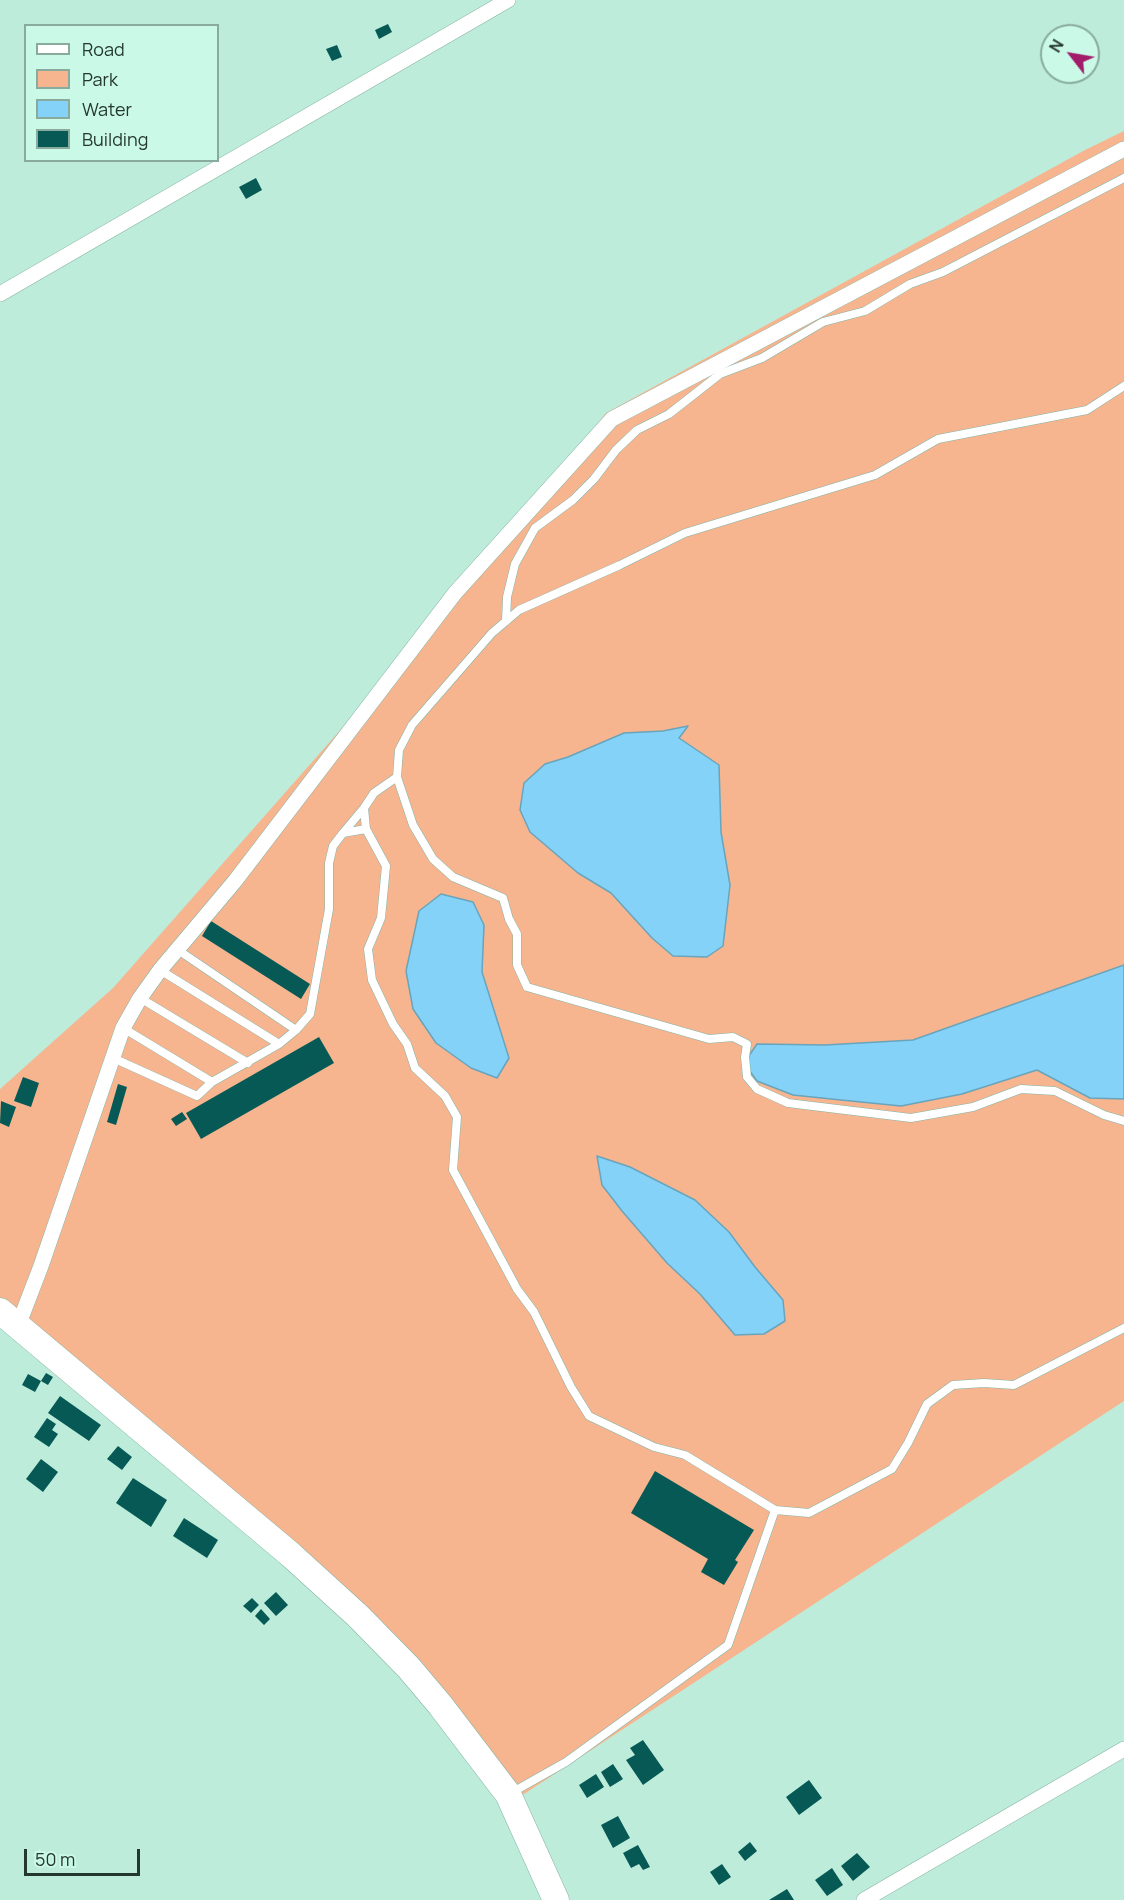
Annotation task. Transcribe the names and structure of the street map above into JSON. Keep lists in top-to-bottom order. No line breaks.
{"legend":["Road","Park","Water","Building"],"scale_bar":"50 m","north":"top left"}
